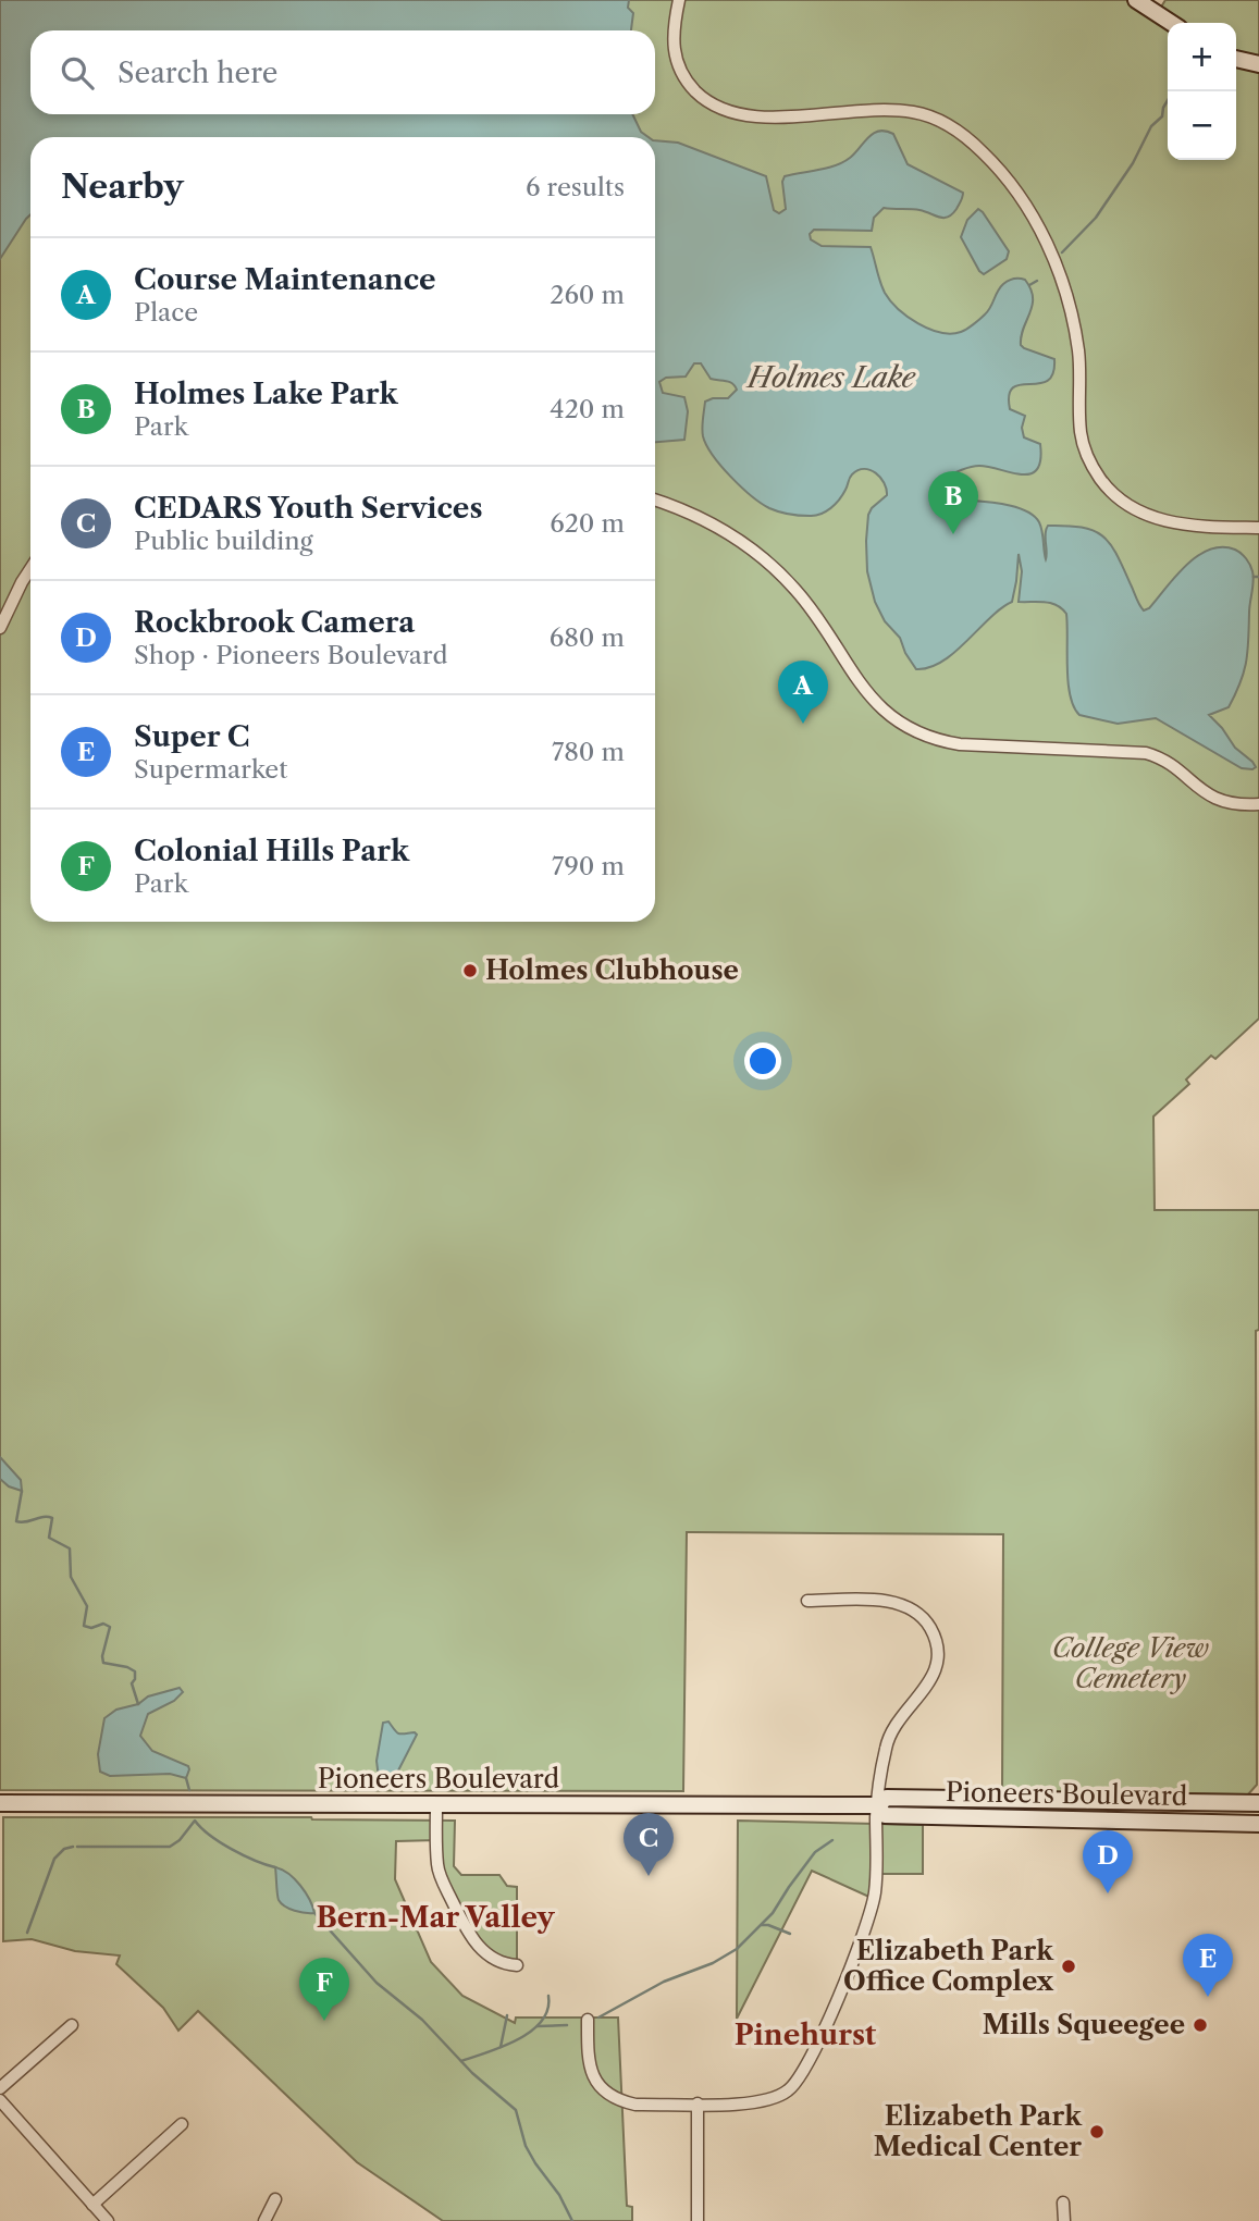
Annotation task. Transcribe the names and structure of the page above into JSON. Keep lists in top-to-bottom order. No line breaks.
{"streets":{"main road":["Pioneers Boulevard"]},"districts":["Bern-Mar Valley","Pinehurst"],"water":["Holmes Lake"],"parks":["College View Cemetery"],"places":["Holmes Clubhouse","Elizabeth Park Office Complex","Mills Squeegee","Elizabeth Park Medical Center"],"page":{"map_buttons":["+","−"],"search":"Search here","heading":["Nearby","6 results"],"list":[{"mark":"A","name":"Course Maintenance","note":"Place","value":"260 m"},{"mark":"B","name":"Holmes Lake Park","note":"Park","value":"420 m"},{"mark":"C","name":"CEDARS Youth Services","note":"Public building","value":"620 m"},{"mark":"D","name":"Rockbrook Camera","note":"Shop · Pioneers Boulevard","value":"680 m"},{"mark":"E","name":"Super C","note":"Supermarket","value":"780 m"},{"mark":"F","name":"Colonial Hills Park","note":"Park","value":"790 m"}],"pins":["B","A","C","D","E","F"]}}
